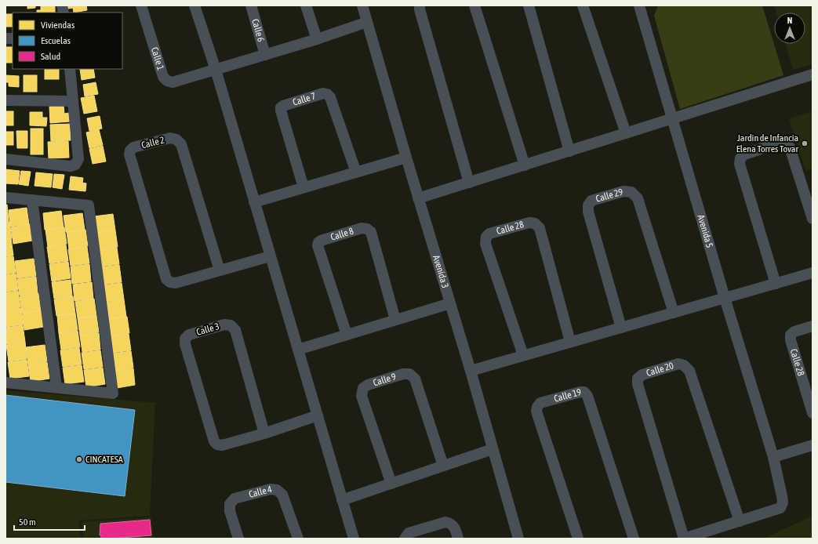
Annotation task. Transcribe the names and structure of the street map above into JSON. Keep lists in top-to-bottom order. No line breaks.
{"streets":{"street":["Calle 6","Calle 1","Calle 7","Calle 2","Calle 29","Calle 28","Avenida 5","Calle 8","Avenida 3","Calle 3","Calle 20","Calle 9","Calle 19","Calle 4"]},"crossings":[["Calle 6","Calle 1"],["Calle 1","Avenida 3"],["Avenida 5","Calle 20"]],"places":["Jardin de Infancia Elena Torres Tovar","CINCATESA"],"legend":["Viviendas","Escuelas","Salud"],"scale_bar":"50 m","north":"top"}
